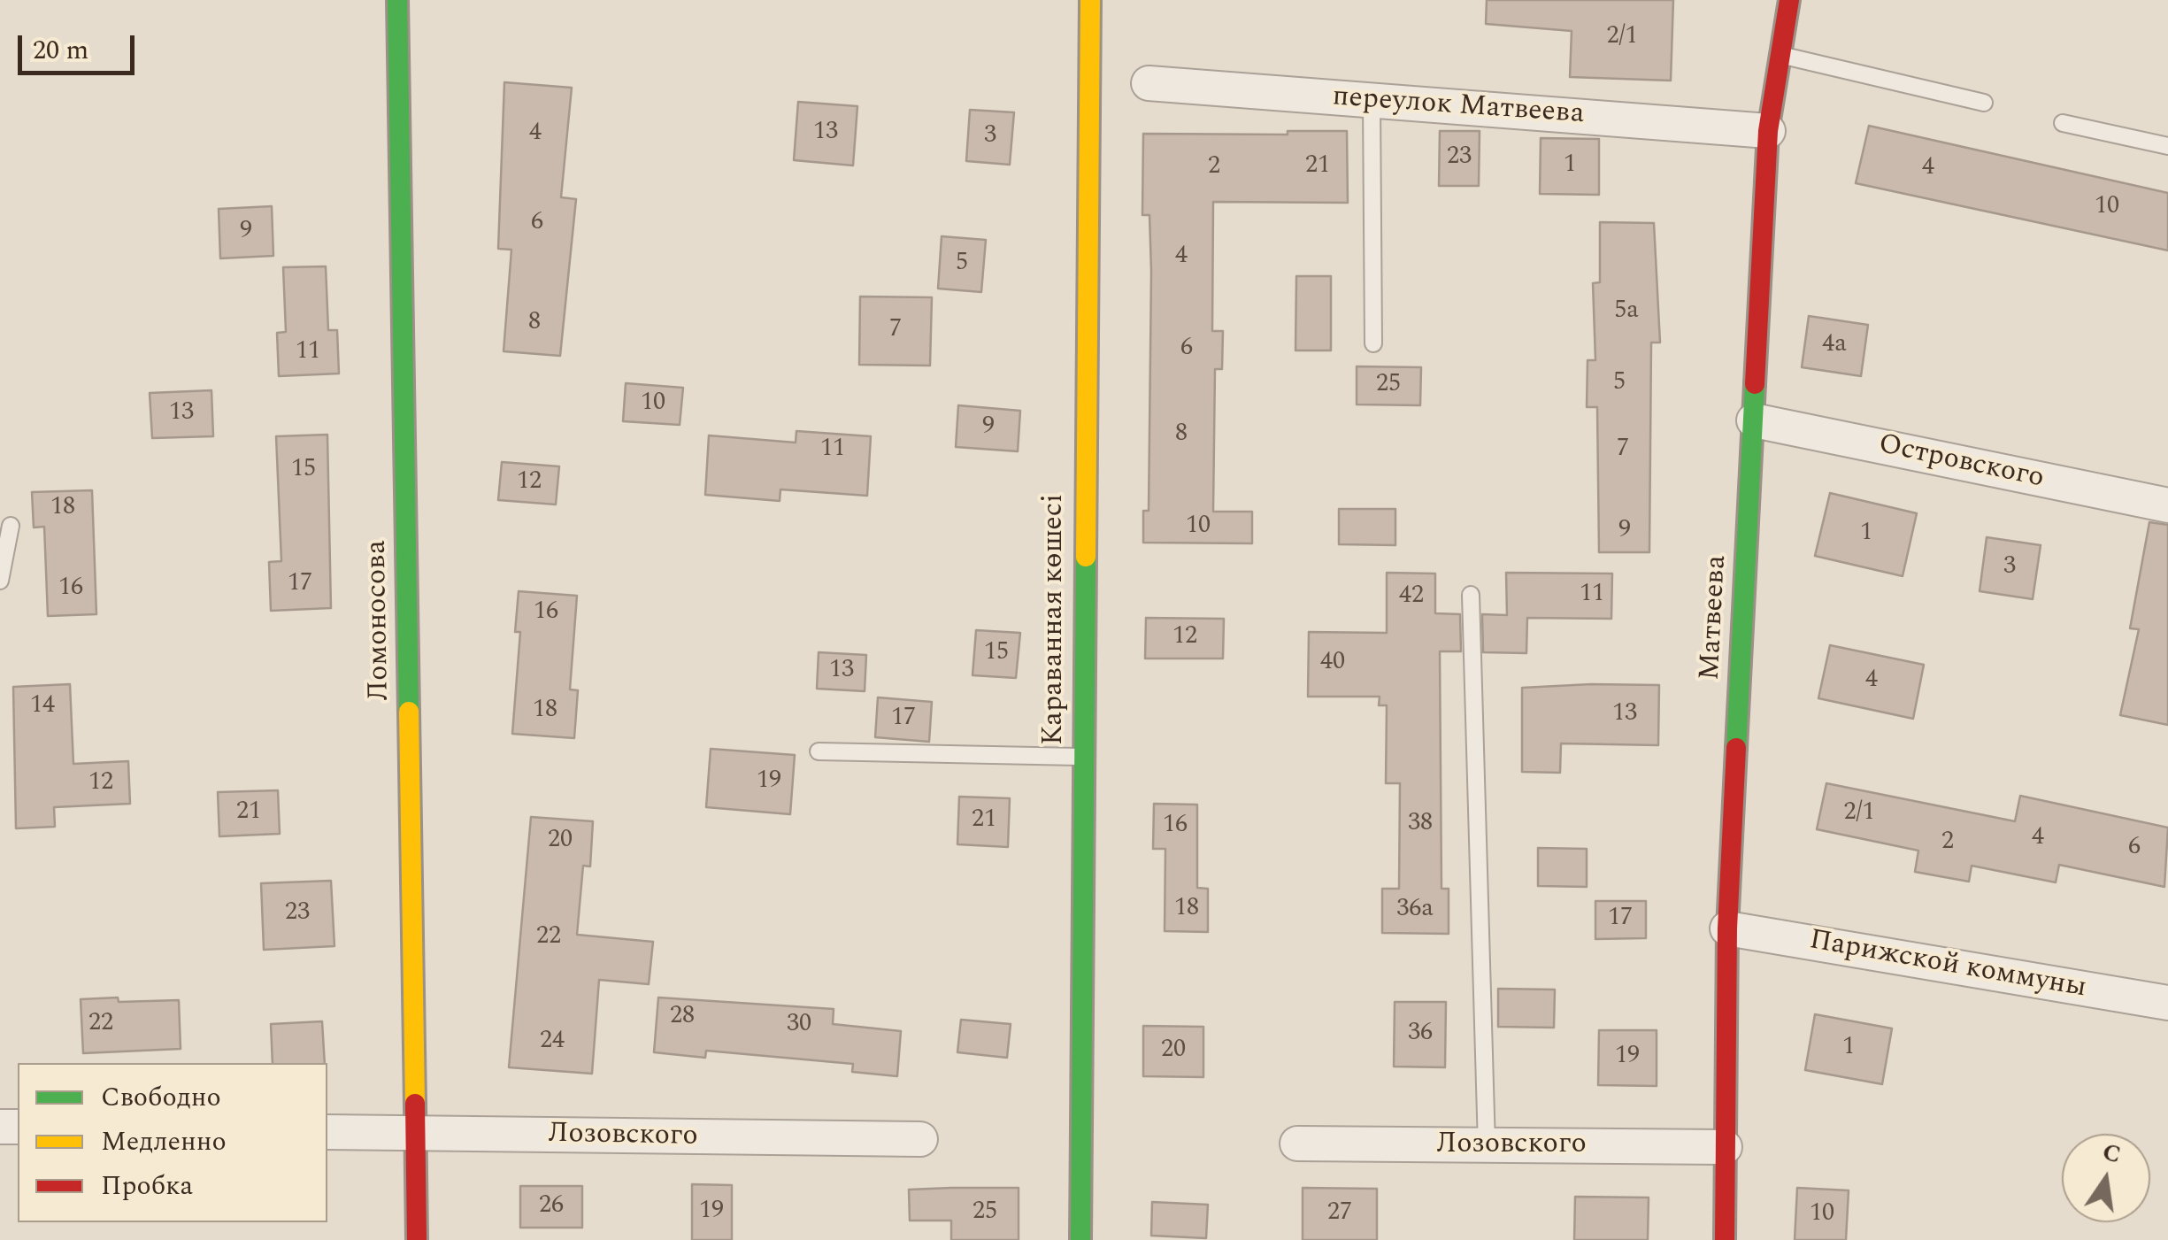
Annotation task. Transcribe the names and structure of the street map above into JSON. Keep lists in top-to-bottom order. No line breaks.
{"streets":{"street":["переулок Матвеева","Островского","Матвеева","Караванная көшесі","Ломоносова","Парижской коммуны","Лозовского"]},"crossings":[["переулок Матвеева","Матвеева"],["Островского","Матвеева"],["Матвеева","Парижской коммуны"],["Матвеева","Лозовского"],["Ломоносова","Лозовского"]],"house_numbers":["2/1","13","4","3","23","1","21","2","4","10","6","9","4","5","5а","8","7","4а","6","11","5","25","10","13","9","8","11","7","15","12","18","10","9","1","3","17","16","11","42","16","12","15","40","13","4","14","18","13","17","19","12","21","2/1","21","38","16","4","20","2","6","18","36а","23","17","22","28","22","30","36","24","1","20","19","26","19","25","27","10"],"legend":["Свободно","Медленно","Пробка"],"scale_bar":"20 m","north":"top"}
